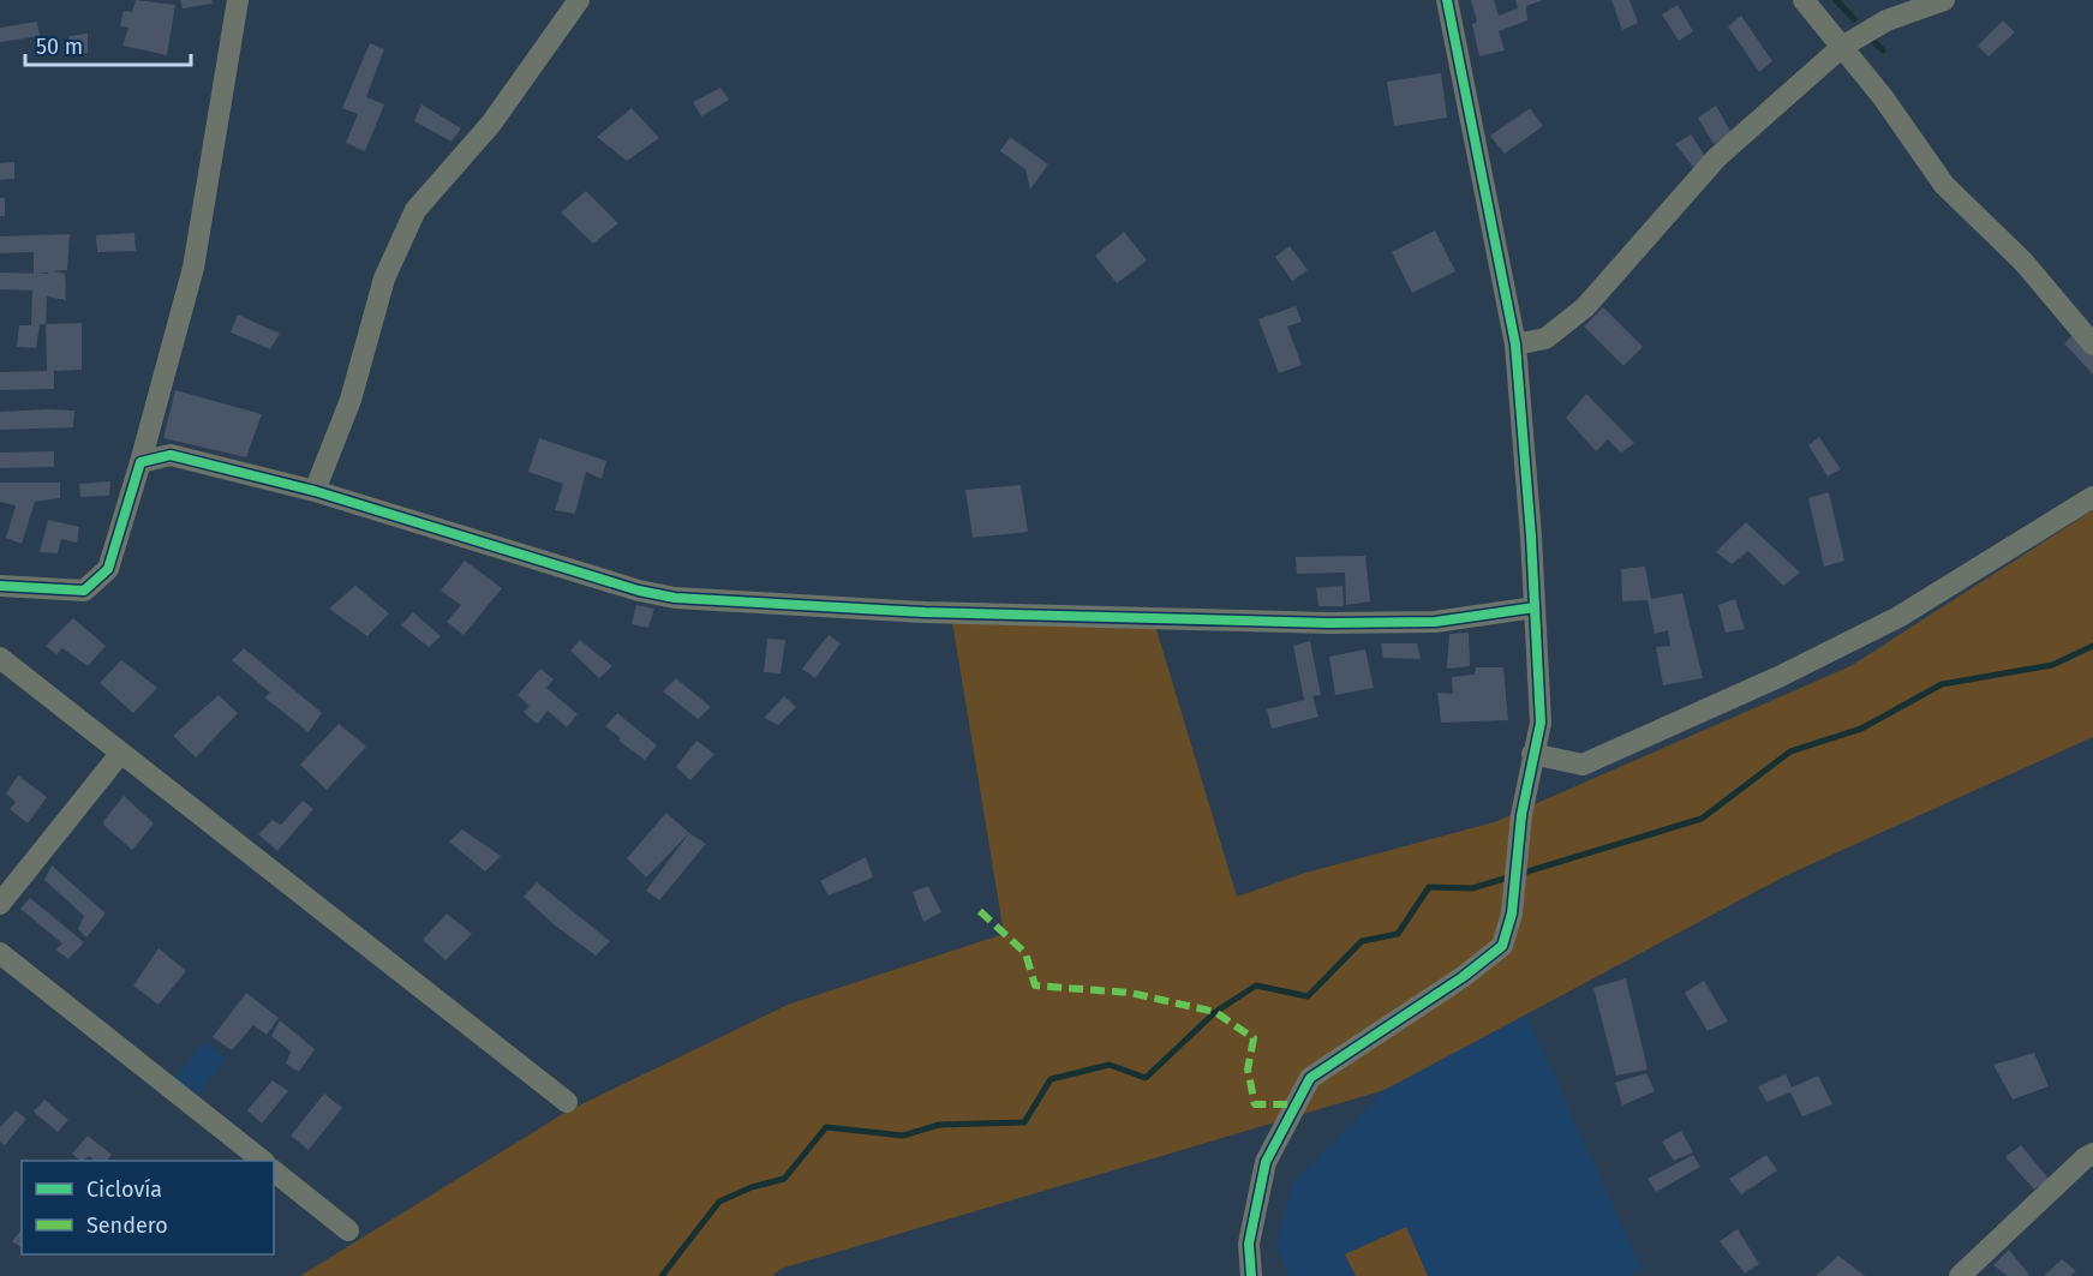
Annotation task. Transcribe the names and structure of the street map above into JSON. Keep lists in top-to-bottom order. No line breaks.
{"legend":["Ciclovía","Sendero"],"scale_bar":"50 m"}
